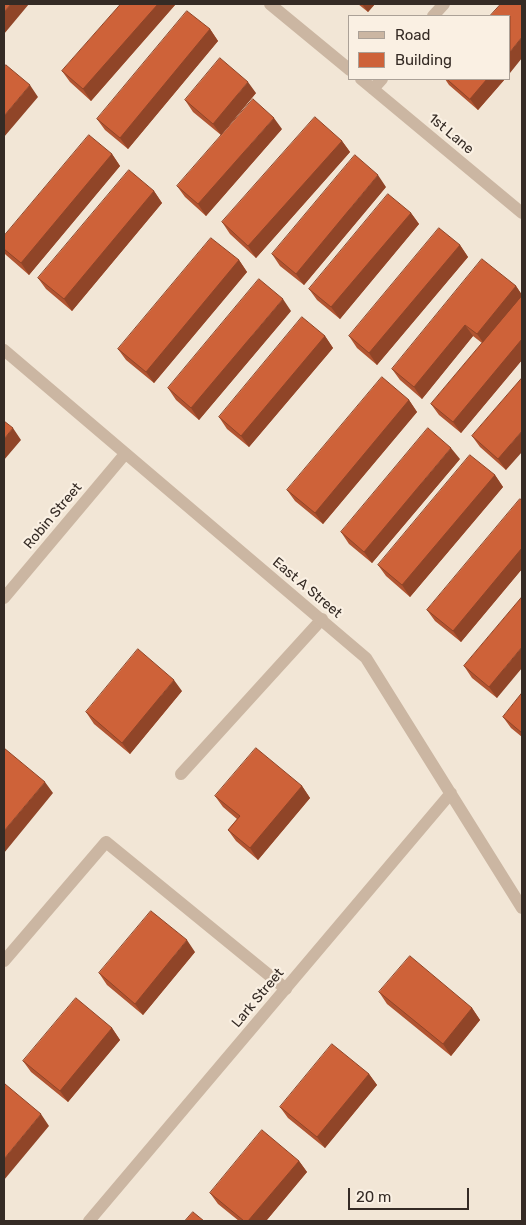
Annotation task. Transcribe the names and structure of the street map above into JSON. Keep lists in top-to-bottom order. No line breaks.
{"streets":{"street":["1st Lane","Robin Street","East A Street","Lark Street"]},"crossings":[["Robin Street","East A Street"],["East A Street","Lark Street"]],"legend":["Road","Building"],"scale_bar":"20 m"}
